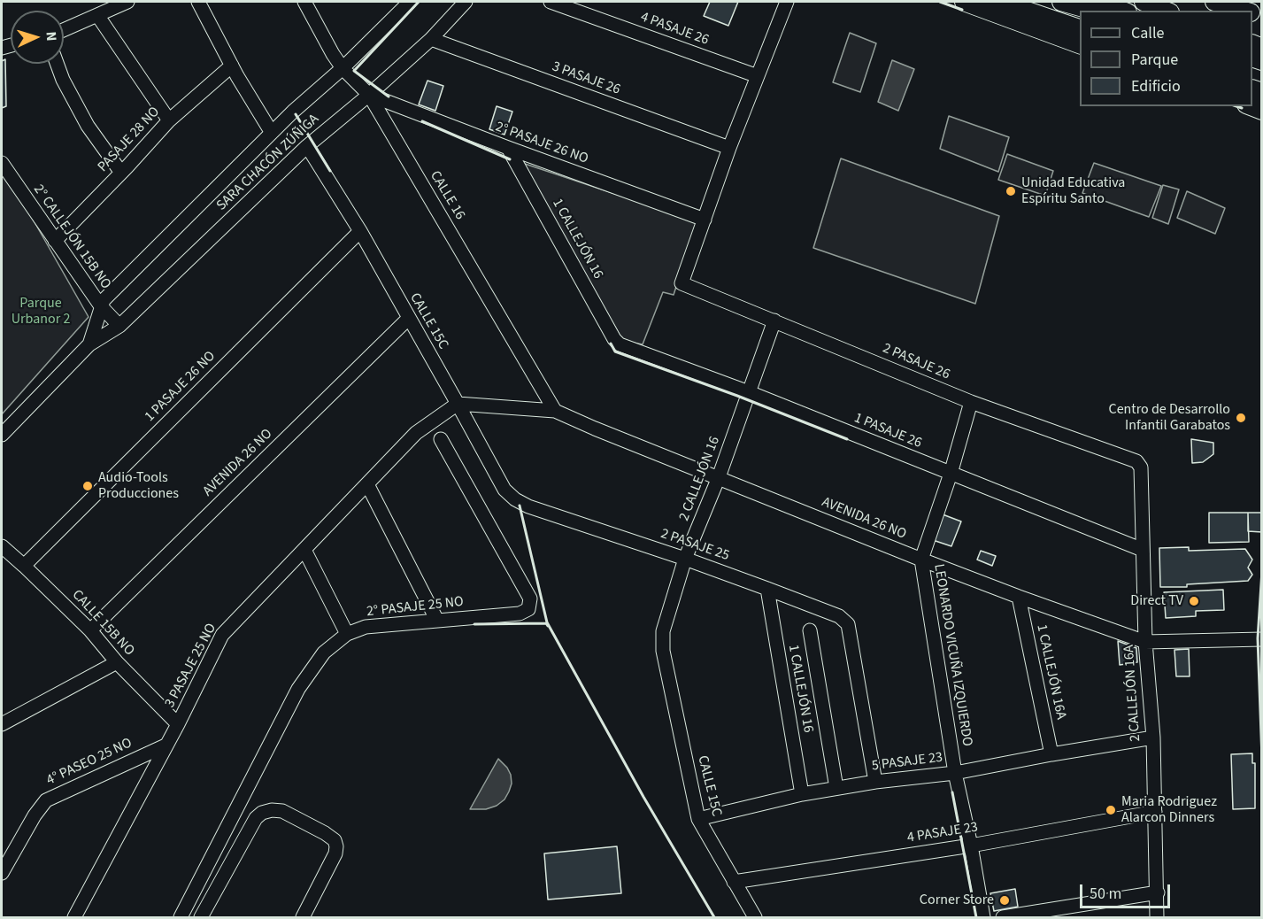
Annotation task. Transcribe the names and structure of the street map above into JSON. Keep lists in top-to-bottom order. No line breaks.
{"streets":{"street":["4 PASAJE 26","3 PASAJE 26","PASAJE 28 NO","2° PASAJE 26 NO","SARA CHACÓN ZÚÑIGA","CALLE 16","2° CALLEJÓN 15B NO","1 CALLEJÓN 16","CALLE 15C","2 PASAJE 26","1 PASAJE 26 NO","1 PASAJE 26","AVENIDA 26 NO","2 CALLEJÓN 16","2 PASAJE 25","2° PASAJE 25 NO","CALLE 15B NO","LEONARDO VICUÑA IZQUIERDO","3 PASAJE 25 NO","1 CALLEJÓN 16A","2 CALLEJÓN 16A","4° PASEO 25 NO","5 PASAJE 23","4 PASAJE 23"]},"crossings":[["3 PASAJE 26","SARA CHACÓN ZÚÑIGA"],["PASAJE 28 NO","2° CALLEJÓN 15B NO"],["2° PASAJE 26 NO","SARA CHACÓN ZÚÑIGA"],["2° PASAJE 26 NO","CALLE 16"],["2° PASAJE 26 NO","1 CALLEJÓN 16"],["2° PASAJE 26 NO","2 PASAJE 26"],["SARA CHACÓN ZÚÑIGA","CALLE 16"],["SARA CHACÓN ZÚÑIGA","2° CALLEJÓN 15B NO"],["SARA CHACÓN ZÚÑIGA","CALLE 15C"],["CALLE 16","AVENIDA 26 NO"],["1 CALLEJÓN 16","1 PASAJE 26"],["1 CALLEJÓN 16","2 PASAJE 25"],["1 CALLEJÓN 16","5 PASAJE 23"],["CALLE 15C","1 PASAJE 26 NO"],["CALLE 15C","AVENIDA 26 NO"],["CALLE 15C","2 CALLEJÓN 16"],["CALLE 15C","2 PASAJE 25"],["CALLE 15C","3 PASAJE 25 NO"],["CALLE 15C","5 PASAJE 23"],["CALLE 15C","4 PASAJE 23"],["2 PASAJE 26","2 CALLEJÓN 16"],["2 PASAJE 26","LEONARDO VICUÑA IZQUIERDO"],["2 PASAJE 26","2 CALLEJÓN 16A"],["1 PASAJE 26 NO","CALLE 15B NO"],["1 PASAJE 26","2 CALLEJÓN 16"],["1 PASAJE 26","LEONARDO VICUÑA IZQUIERDO"],["1 PASAJE 26","2 CALLEJÓN 16A"],["AVENIDA 26 NO","2 CALLEJÓN 16"],["AVENIDA 26 NO","CALLE 15B NO"],["AVENIDA 26 NO","LEONARDO VICUÑA IZQUIERDO"],["AVENIDA 26 NO","3 PASAJE 25 NO"],["AVENIDA 26 NO","1 CALLEJÓN 16A"],["AVENIDA 26 NO","2 CALLEJÓN 16A"],["2 CALLEJÓN 16","2 PASAJE 25"],["2 PASAJE 25","5 PASAJE 23"],["CALLE 15B NO","3 PASAJE 25 NO"],["LEONARDO VICUÑA IZQUIERDO","5 PASAJE 23"],["LEONARDO VICUÑA IZQUIERDO","4 PASAJE 23"],["3 PASAJE 25 NO","4° PASEO 25 NO"],["1 CALLEJÓN 16A","5 PASAJE 23"],["2 CALLEJÓN 16A","5 PASAJE 23"],["2 CALLEJÓN 16A","4 PASAJE 23"]],"parks":["Parque Urbanor 2"],"places":["Unidad Educativa Espíritu Santo","Centro de Desarrollo Infantil Garabatos","Audio-Tools Producciones","Direct TV","Maria Rodriguez Alarcon Dinners","Corner Store"],"legend":["Calle","Parque","Edificio"],"scale_bar":"50 m","north":"right"}
